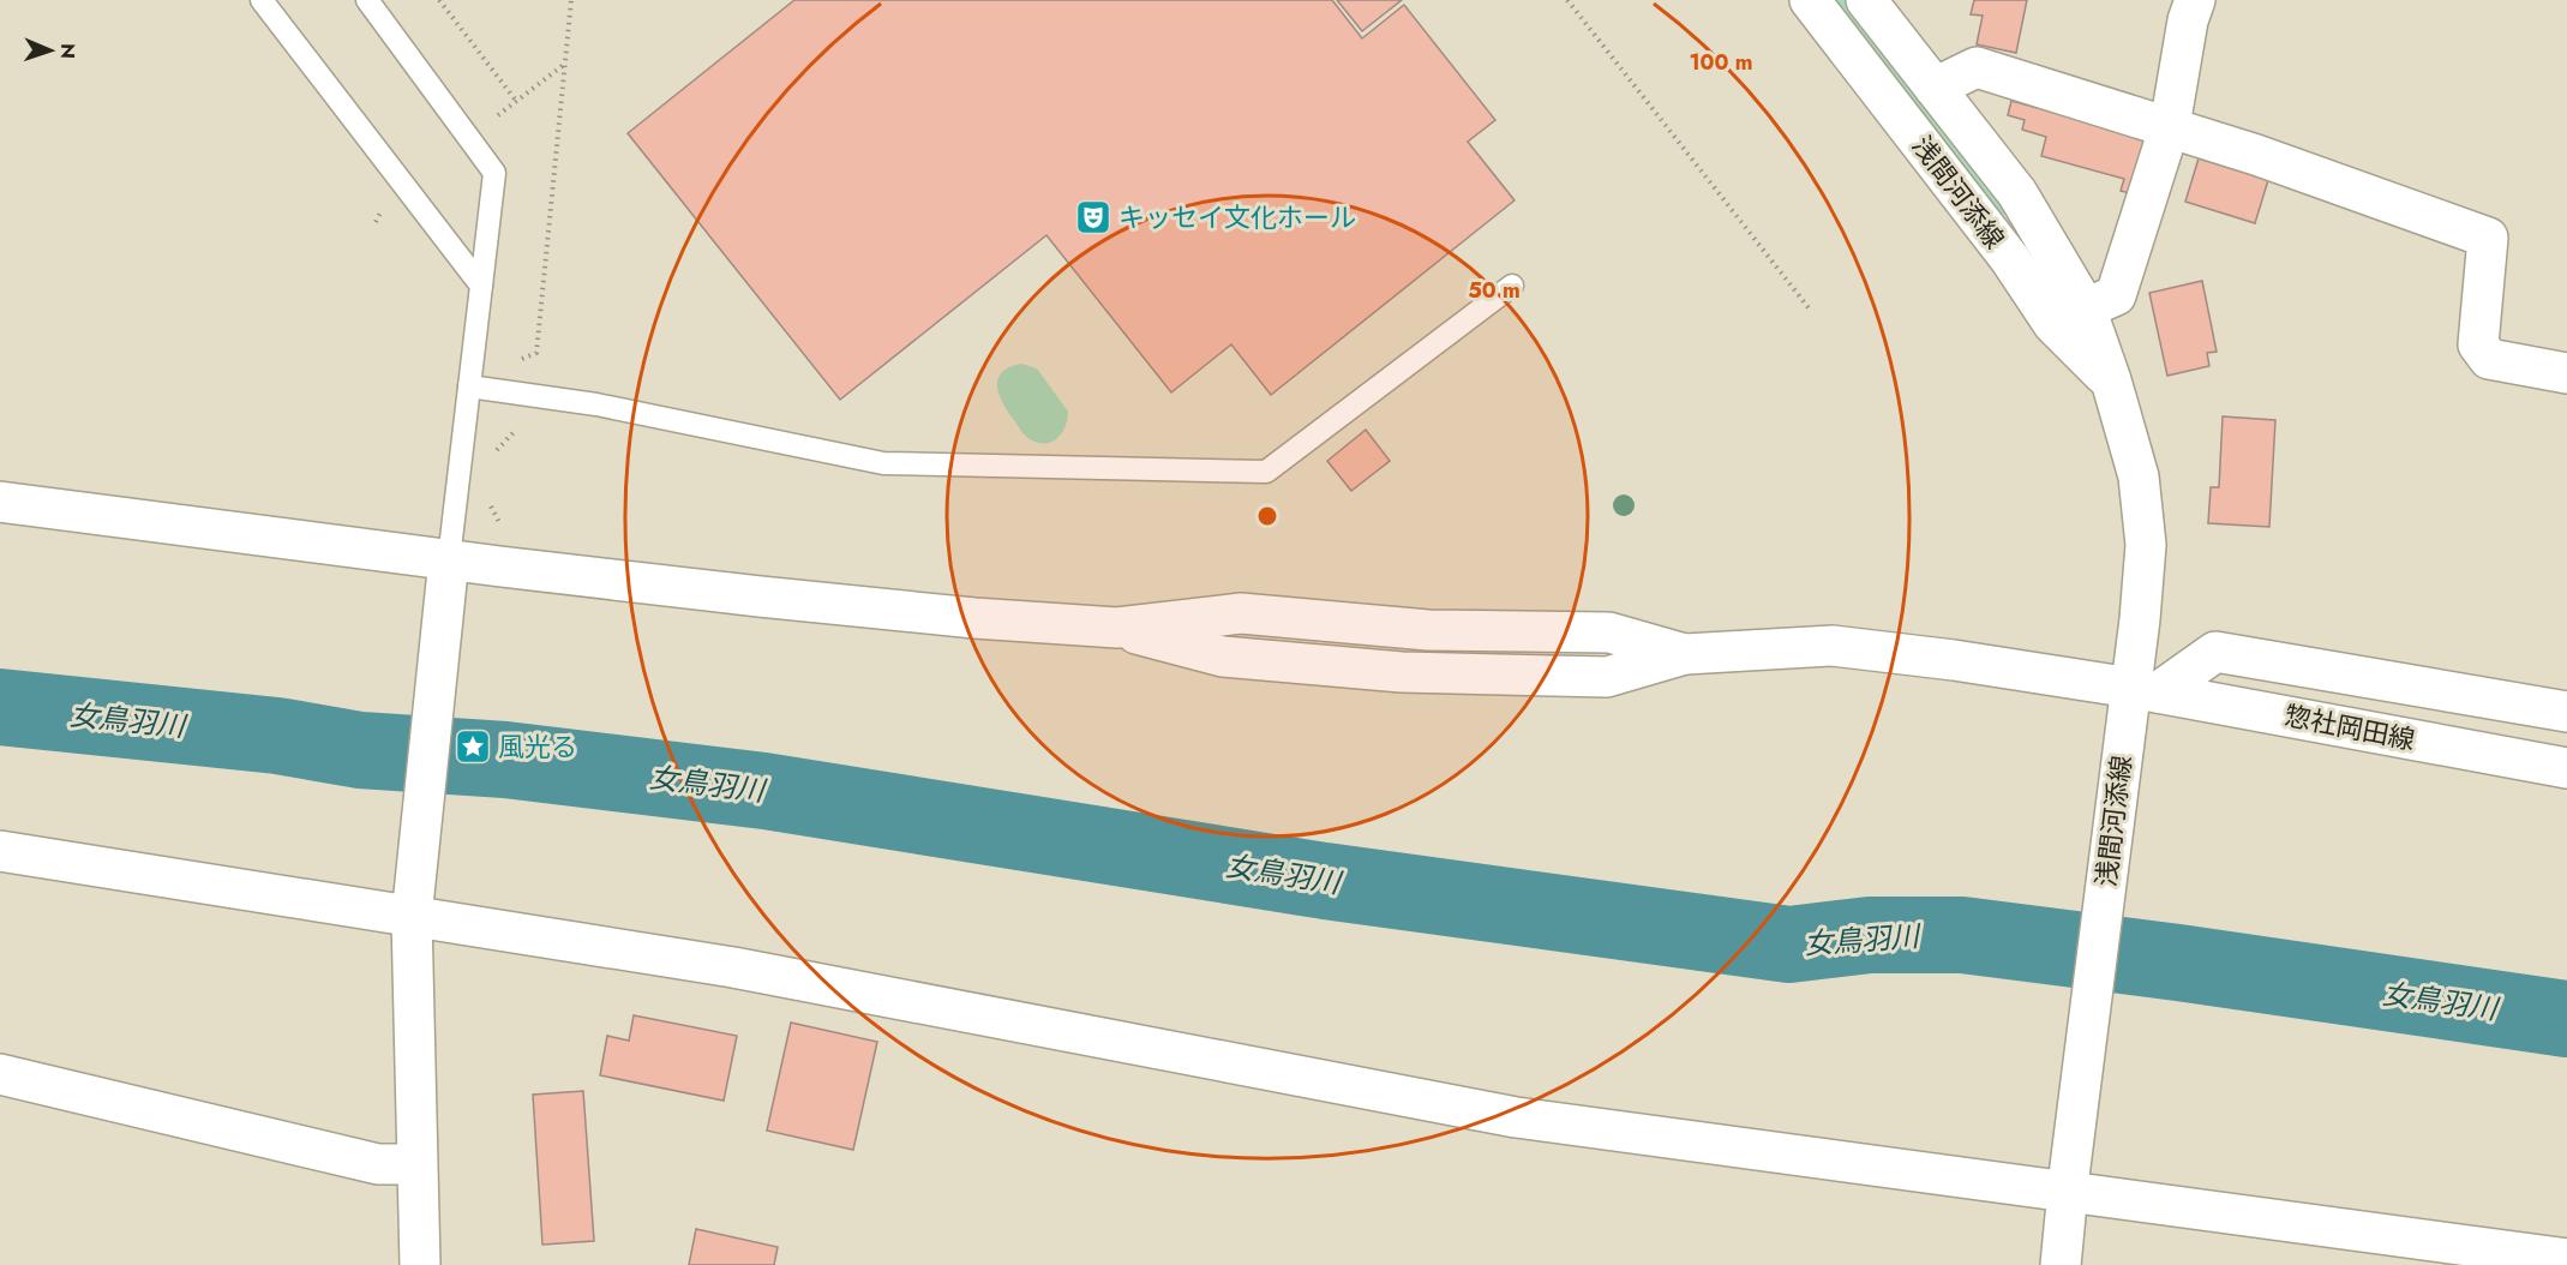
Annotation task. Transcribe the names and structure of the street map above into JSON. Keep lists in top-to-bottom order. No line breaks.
{"streets":{"street":["浅間河添線","惣社岡田線"]},"crossings":[["浅間河添線","惣社岡田線"]],"water":["女鳥羽川"],"places":{"theatre":["キッセイ文化ホール"],"place":["風光る"]},"north":"right","rings":["100 m","50 m"]}
